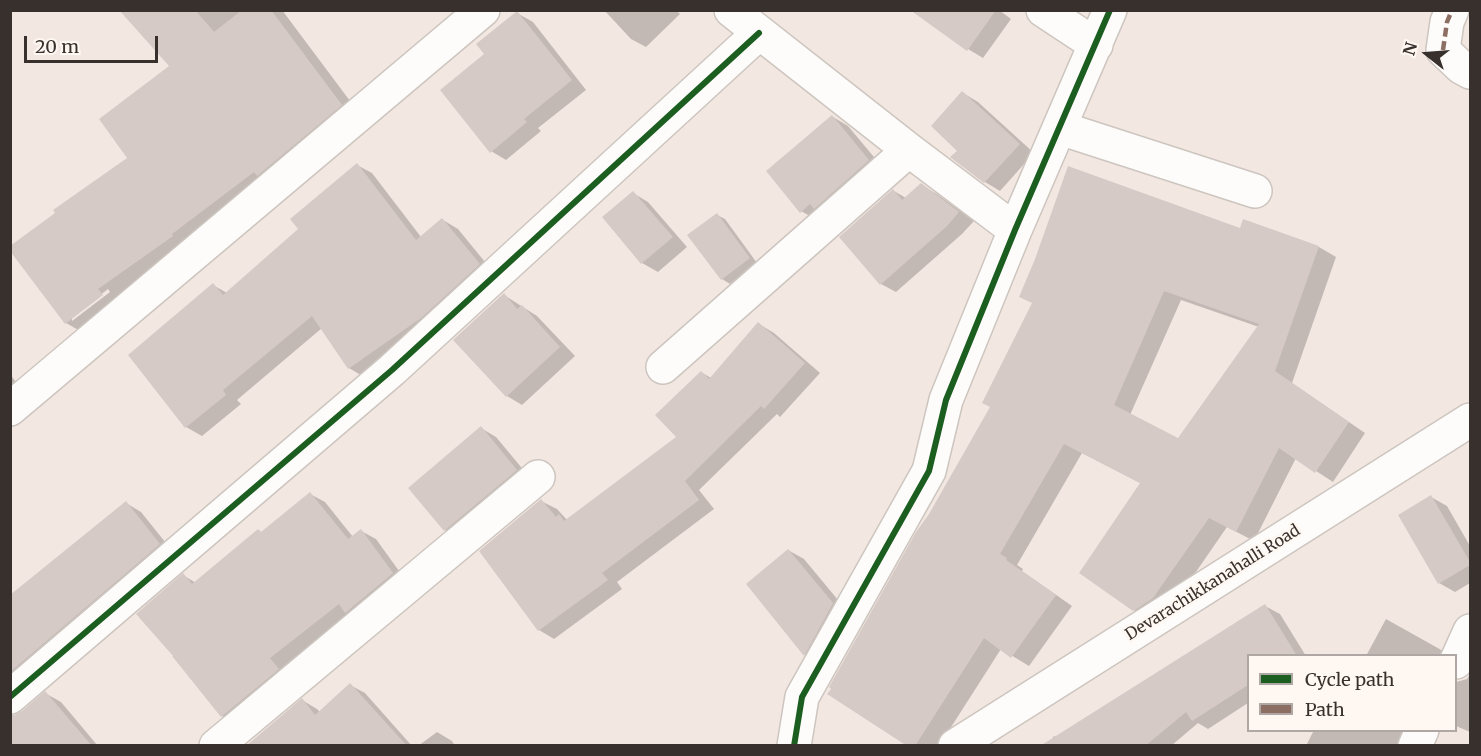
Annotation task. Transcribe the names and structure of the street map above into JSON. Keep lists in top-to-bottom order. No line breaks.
{"streets":{"street":["Devarachikkanahalli Road"]},"legend":["Cycle path","Path"],"scale_bar":"20 m","north":"left"}
